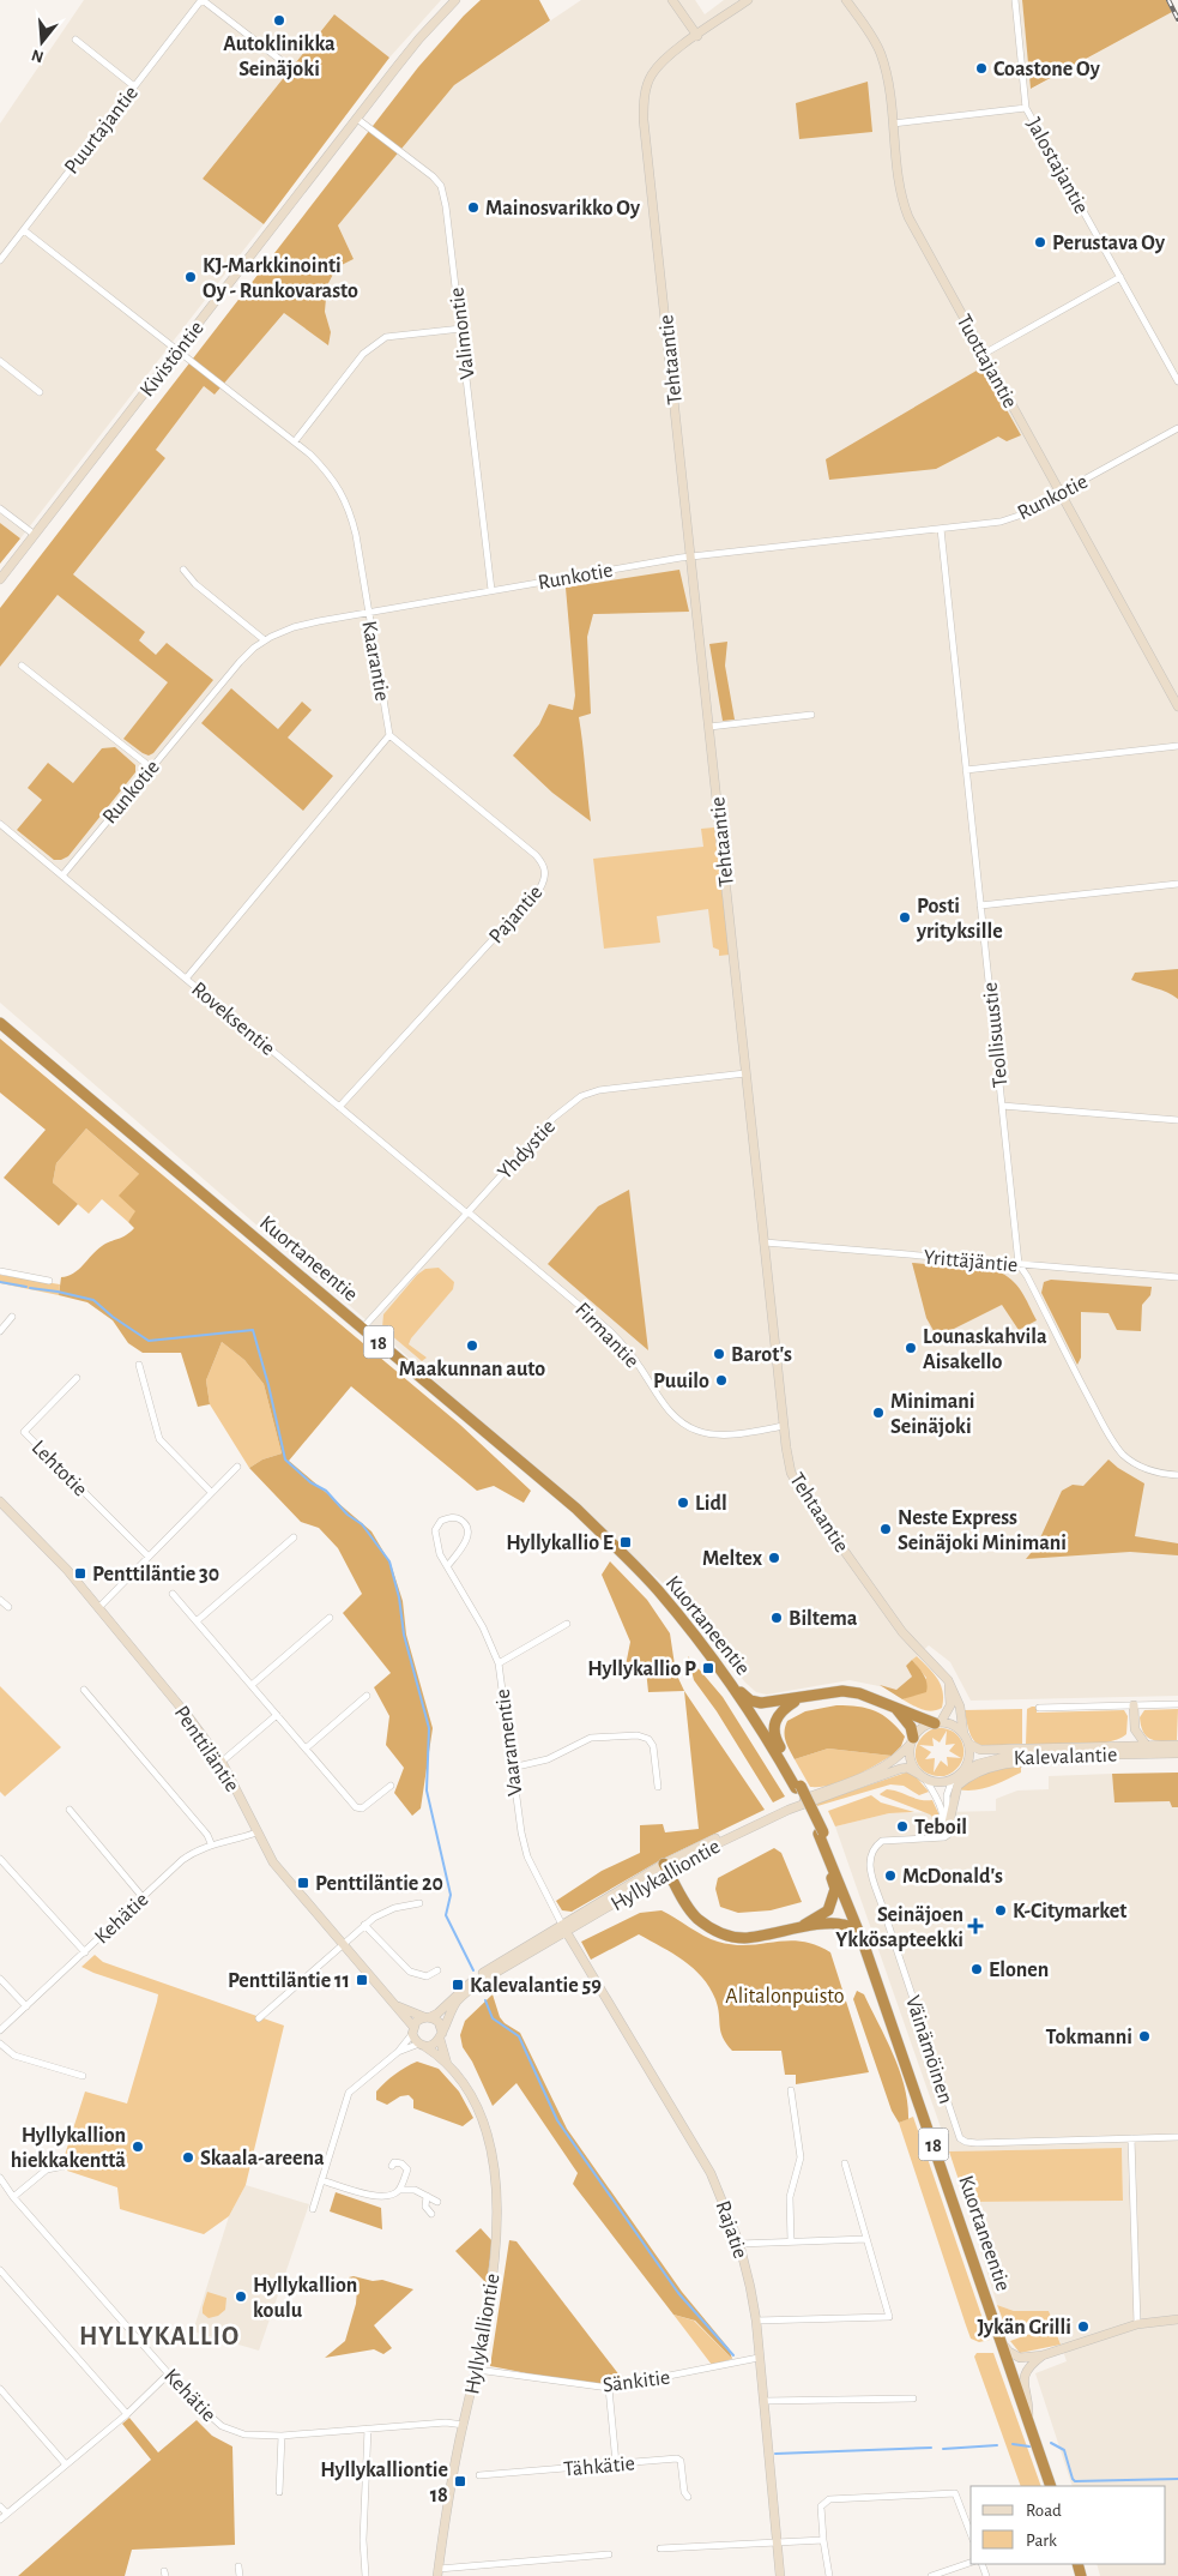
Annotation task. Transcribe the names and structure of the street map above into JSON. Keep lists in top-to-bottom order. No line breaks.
{"streets":{"highway":["Kuortaneentie","18"],"street":["Puurtajantie","Jalostajantie","Valimontie","Kivistöntie","Tehtaantie","Tuottajantie","Runkotie","Kaarantie","Pajantie","Roveksentie","Teollisuustie","Yhdystie","Yrittäjäntie","Firmantie","Lehtotie","Vaaramentie","Penttiläntie","Kalevalantie","Hyllykalliontie","Kehätie","Väinämöinen","Rajatie","Sänkitie","Tähkätie"]},"crossings":[["Puurtajantie","Kaarantie"],["Valimontie","Kivistöntie"],["Valimontie","Runkotie"],["Kivistöntie","Kaarantie"],["Tehtaantie","Runkotie"],["Tehtaantie","Yhdystie"],["Tehtaantie","Yrittäjäntie"],["Tehtaantie","Firmantie"],["Tehtaantie","Kalevalantie"],["Tehtaantie","Hyllykalliontie"],["Tuottajantie","Runkotie"],["Runkotie","Kaarantie"],["Runkotie","Roveksentie"],["Runkotie","Teollisuustie"],["Kaarantie","Pajantie"],["Pajantie","Roveksentie"],["Roveksentie","Yhdystie"],["Roveksentie","Firmantie"],["Teollisuustie","Yrittäjäntie"],["Yhdystie","Kuortaneentie"],["Yhdystie","Firmantie"],["Vaaramentie","Hyllykalliontie"],["Vaaramentie","Rajatie"],["Penttiläntie","Hyllykalliontie"],["Penttiläntie","Kehätie"],["Kalevalantie","Hyllykalliontie"],["Hyllykalliontie","Kehätie"],["Hyllykalliontie","Rajatie"],["Hyllykalliontie","Sänkitie"],["Rajatie","Sänkitie"]],"districts":["HYLLYKALLIO"],"parks":["Alitalonpuisto"],"places":{"other":["Autoklinikka Seinäjoki","Coastone Oy","Mainosvarikko Oy","Perustava Oy","KJ-Markkinointi Oy - Runkovarasto","Posti yrityksille","Maakunnan auto","Lounaskahvila Aisakello","Barot's","Puuilo","Minimani Seinäjoki","Lidl","Neste Express Seinäjoki Minimani","Meltex","Biltema","Teboil","McDonald's","K-Citymarket","Elonen","Tokmanni","Hyllykallion hiekkakenttä","Skaala-areena","Hyllykallion koulu","Jykän Grilli"],"transit":["Hyllykallio E","Penttiläntie 30","Hyllykallio P","Penttiläntie 20","Penttiläntie 11","Kalevalantie 59","Hyllykalliontie 18"],"health":["Seinäjoen Ykkösapteekki"]},"legend":["Road","Park"],"north":"bottom"}
